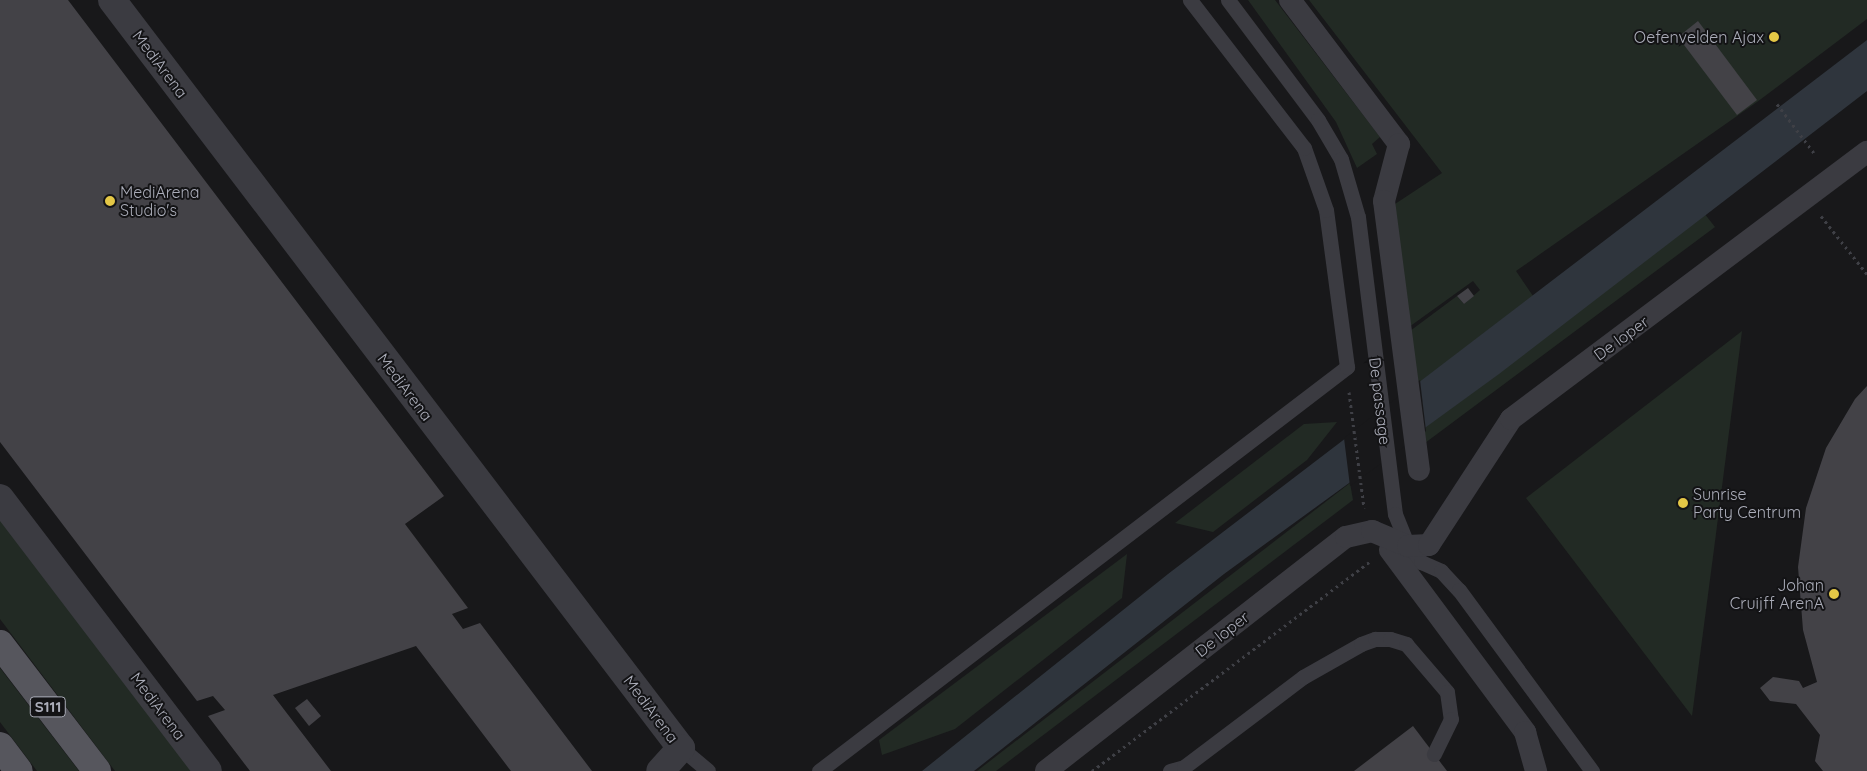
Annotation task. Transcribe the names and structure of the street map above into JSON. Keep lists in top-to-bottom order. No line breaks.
{"streets":{"main road":["S111"],"street":["MediArena","De loper","De passage"]},"crossings":[["De loper","De passage"]],"places":["Oefenvelden Ajax","MediArena Studio's","Sunrise Party Centrum","Johan Cruijff ArenA"]}
